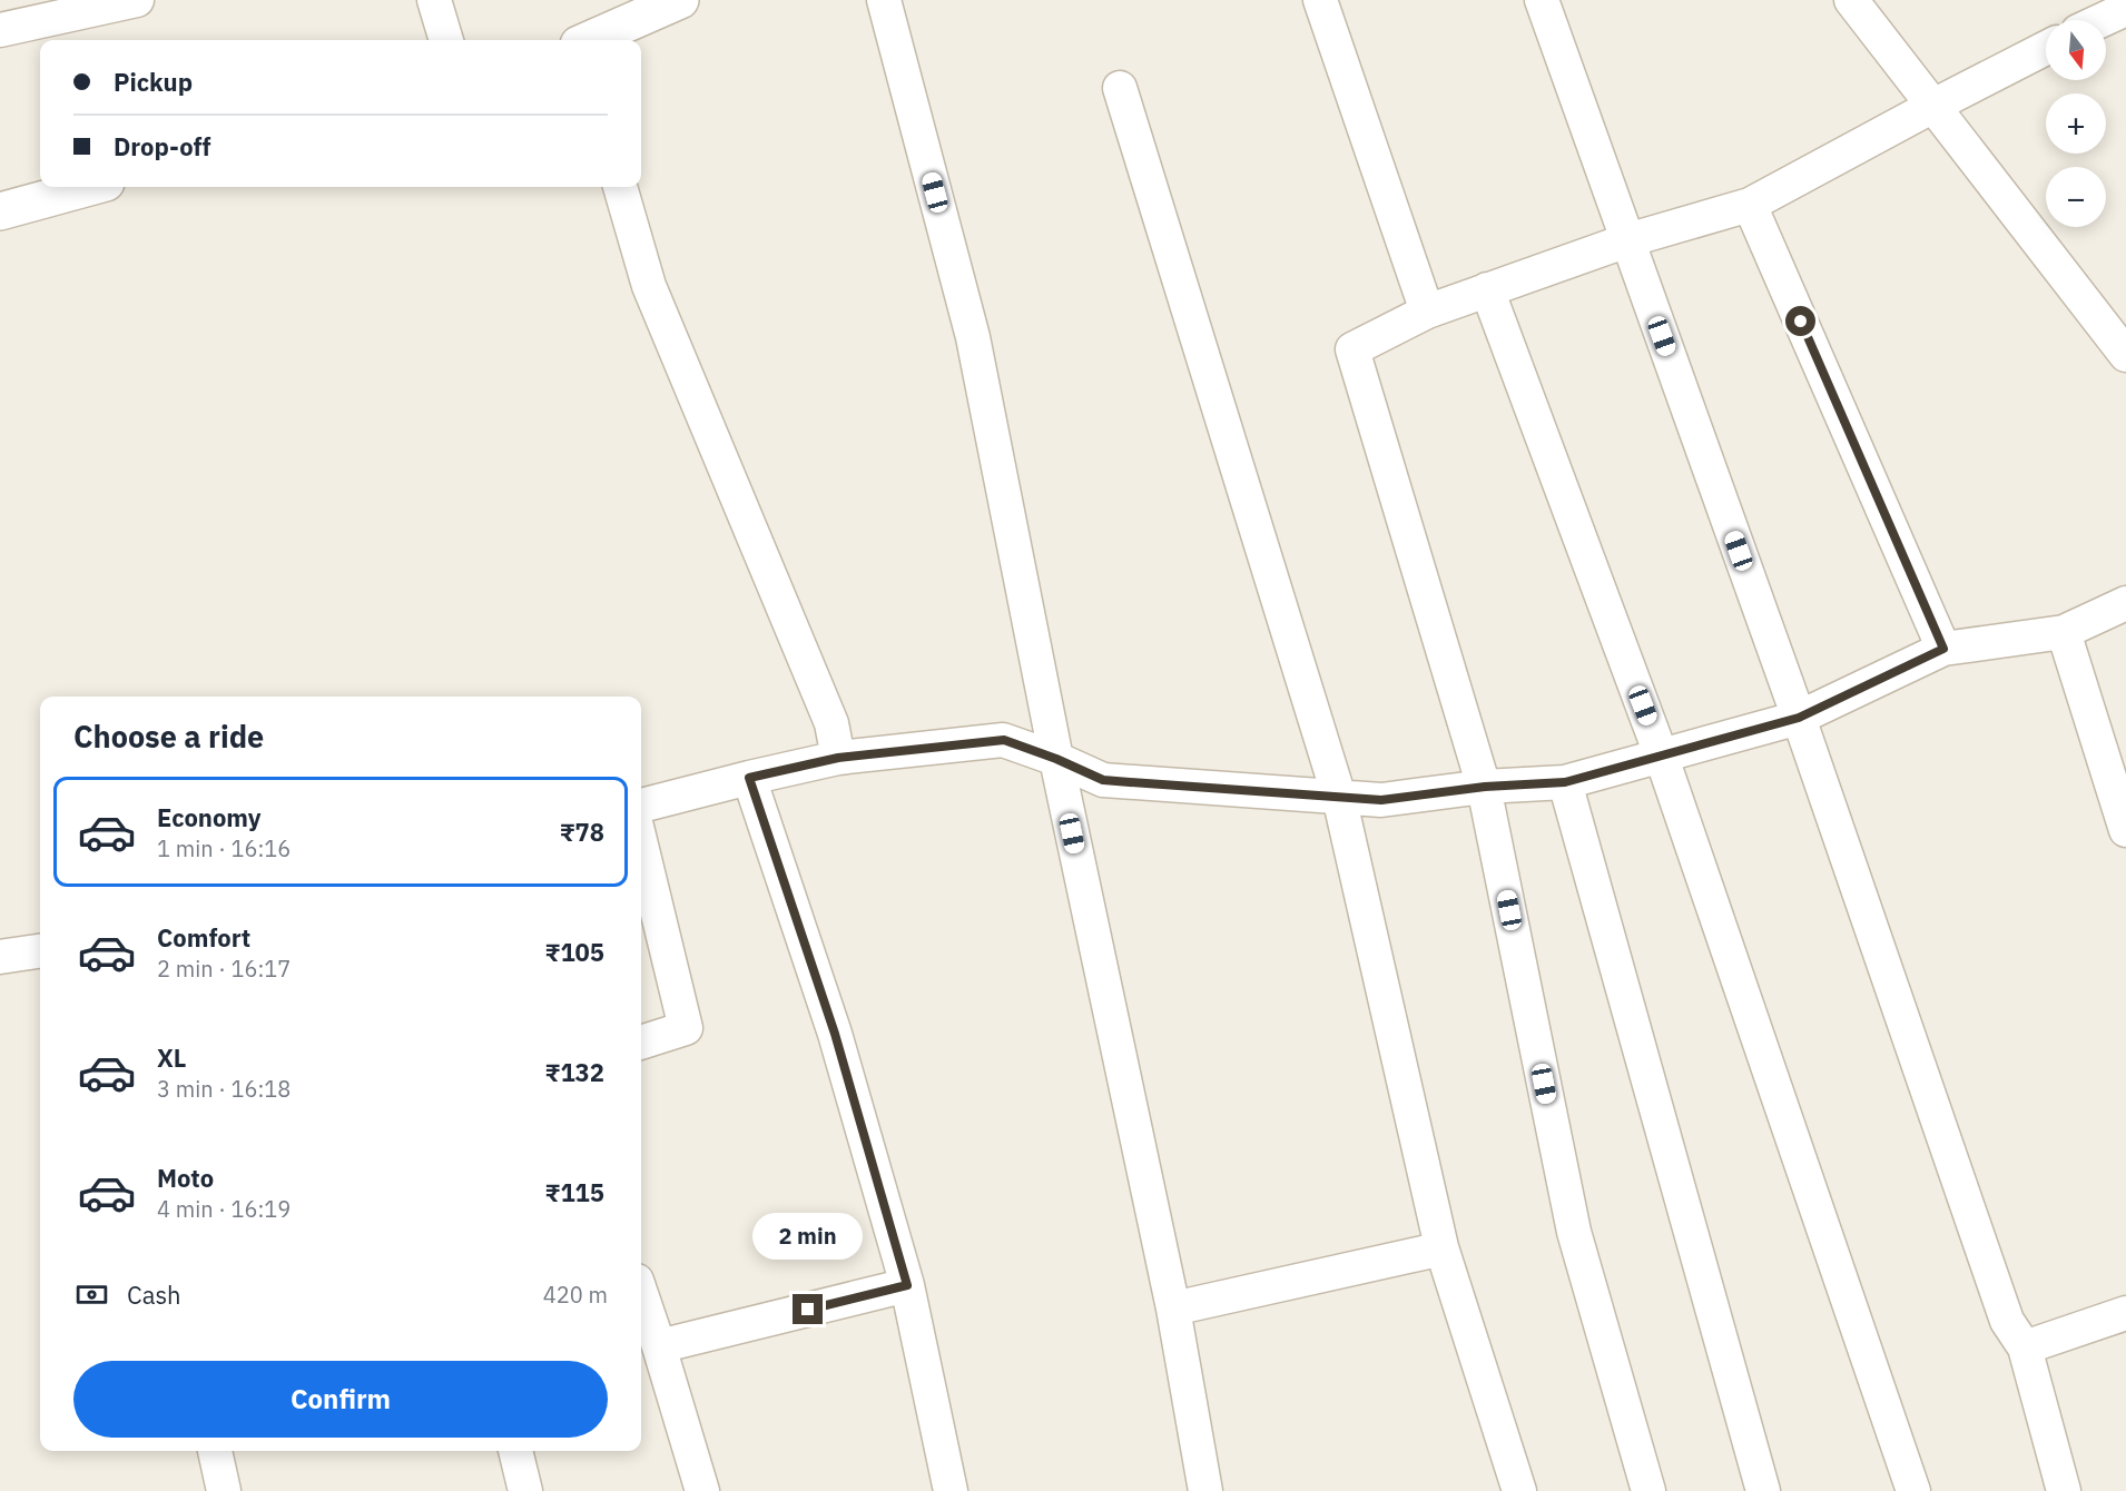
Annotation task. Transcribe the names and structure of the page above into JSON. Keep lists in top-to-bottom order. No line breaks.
{"north":"bottom","page":{"map_buttons":["+","−"],"banner":["Pickup","Drop-off"],"heading":"Choose a ride","list":[{"name":"Economy","note":"1 min · 16:16","value":"₹78"},{"name":"Comfort","note":"2 min · 16:17","value":"₹105"},{"name":"XL","note":"3 min · 16:18","value":"₹132"},{"name":"Moto","note":"4 min · 16:19","value":"₹115"}],"bubble":"2 min","pay":["Cash","420 m"],"buttons":"Confirm"}}
